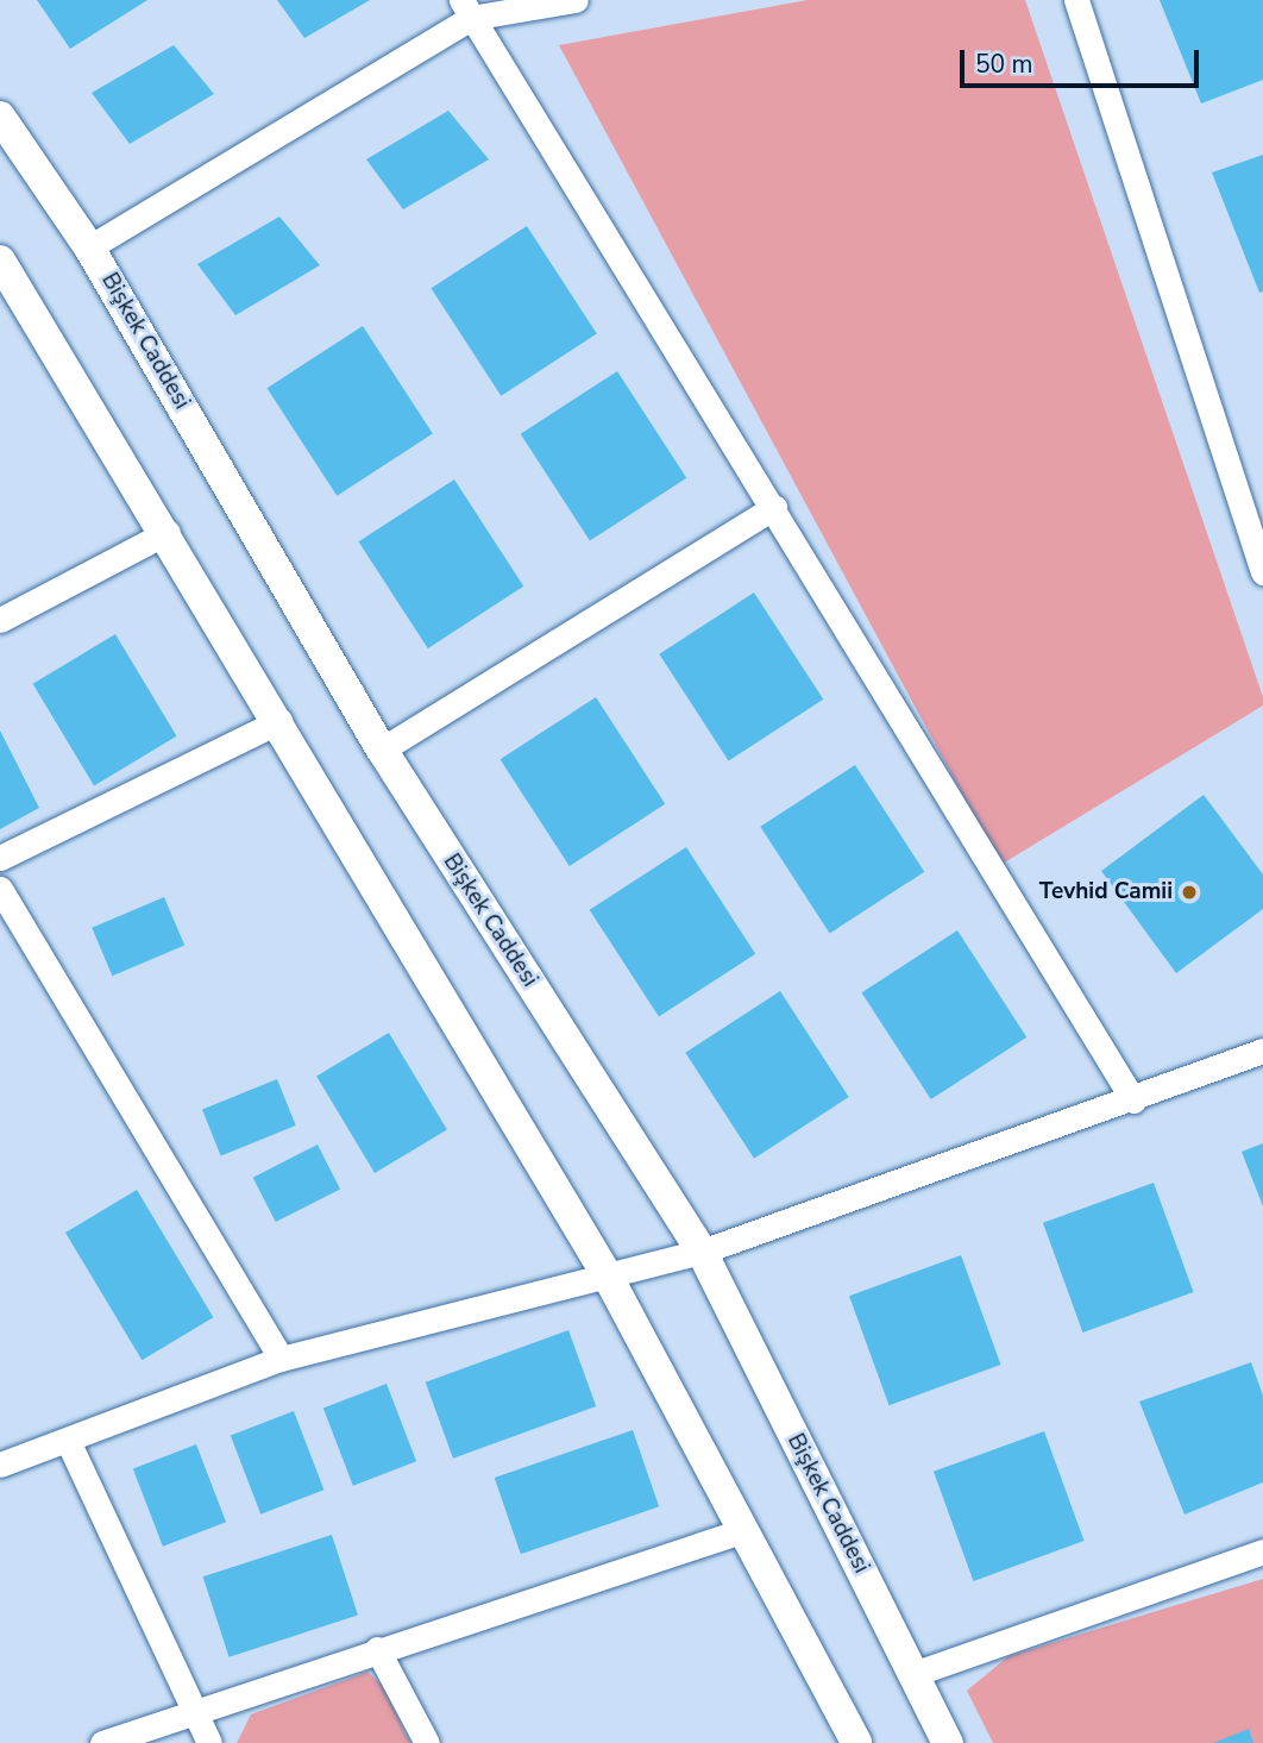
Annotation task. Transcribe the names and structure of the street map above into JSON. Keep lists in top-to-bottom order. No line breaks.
{"streets":{"street":["Bişkek Caddesi"]},"places":["Tevhid Camii"],"scale_bar":"50 m"}
